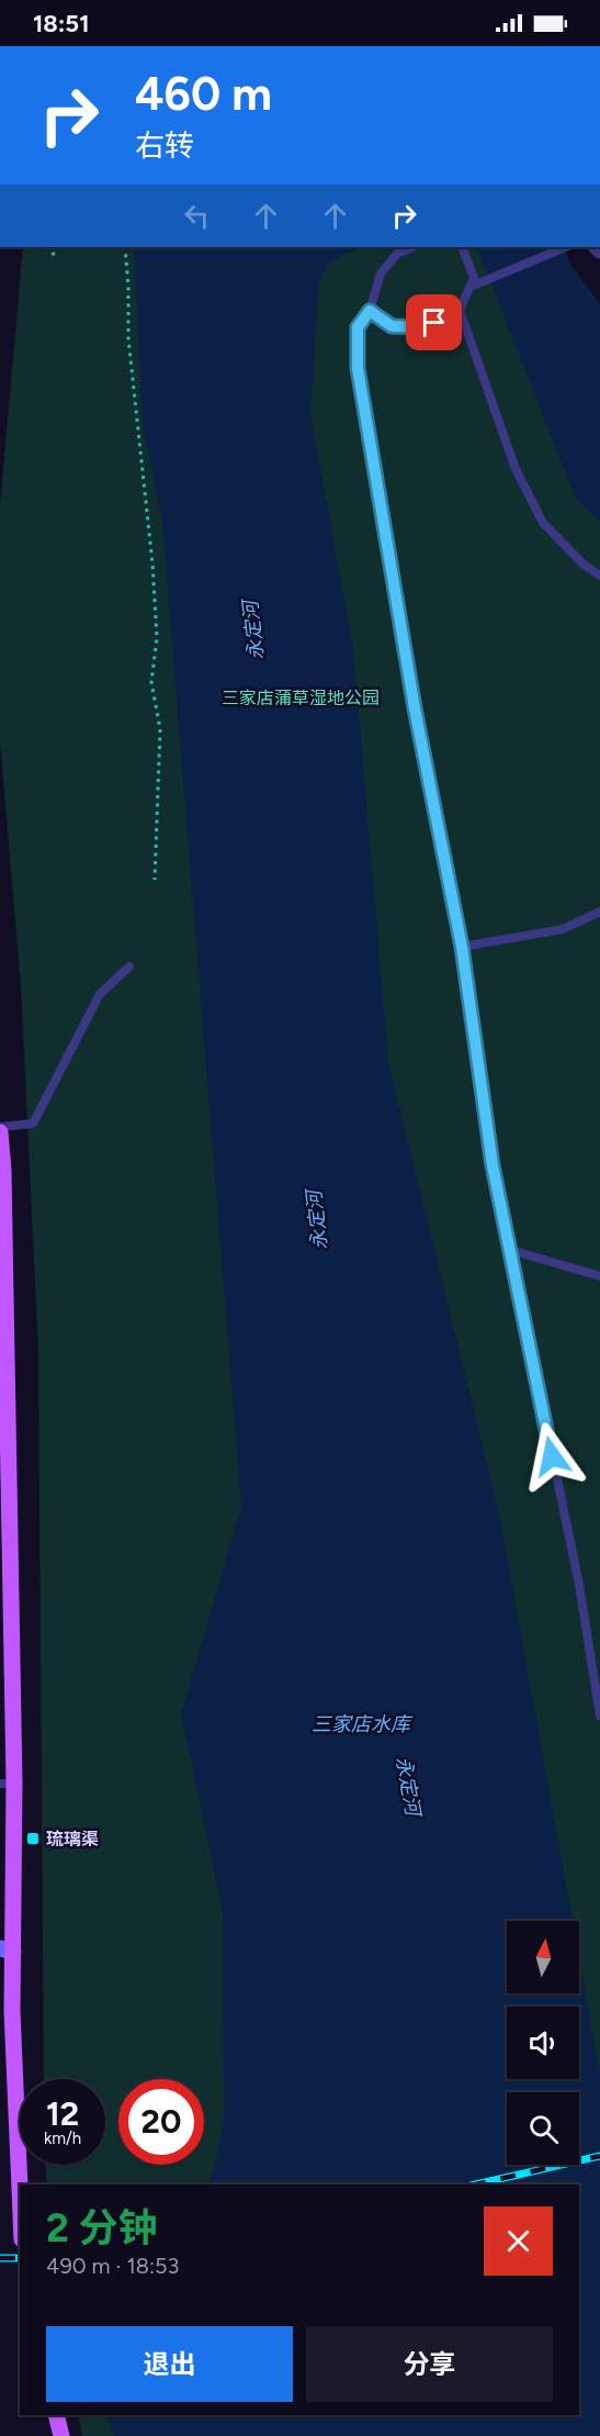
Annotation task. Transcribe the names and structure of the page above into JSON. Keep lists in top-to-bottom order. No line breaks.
{"water":["永定河","三家店水库"],"parks":["三家店蒲草湿地公园"],"places":{"transit":["琉璃渠"]},"north":"top","page":{"status":"18:51","turn":["460 m","右转"],"speed":"12 km/h","limit":"20","heading":["2 分钟","490 m · 18:53"],"buttons":["退出","分享"]}}
